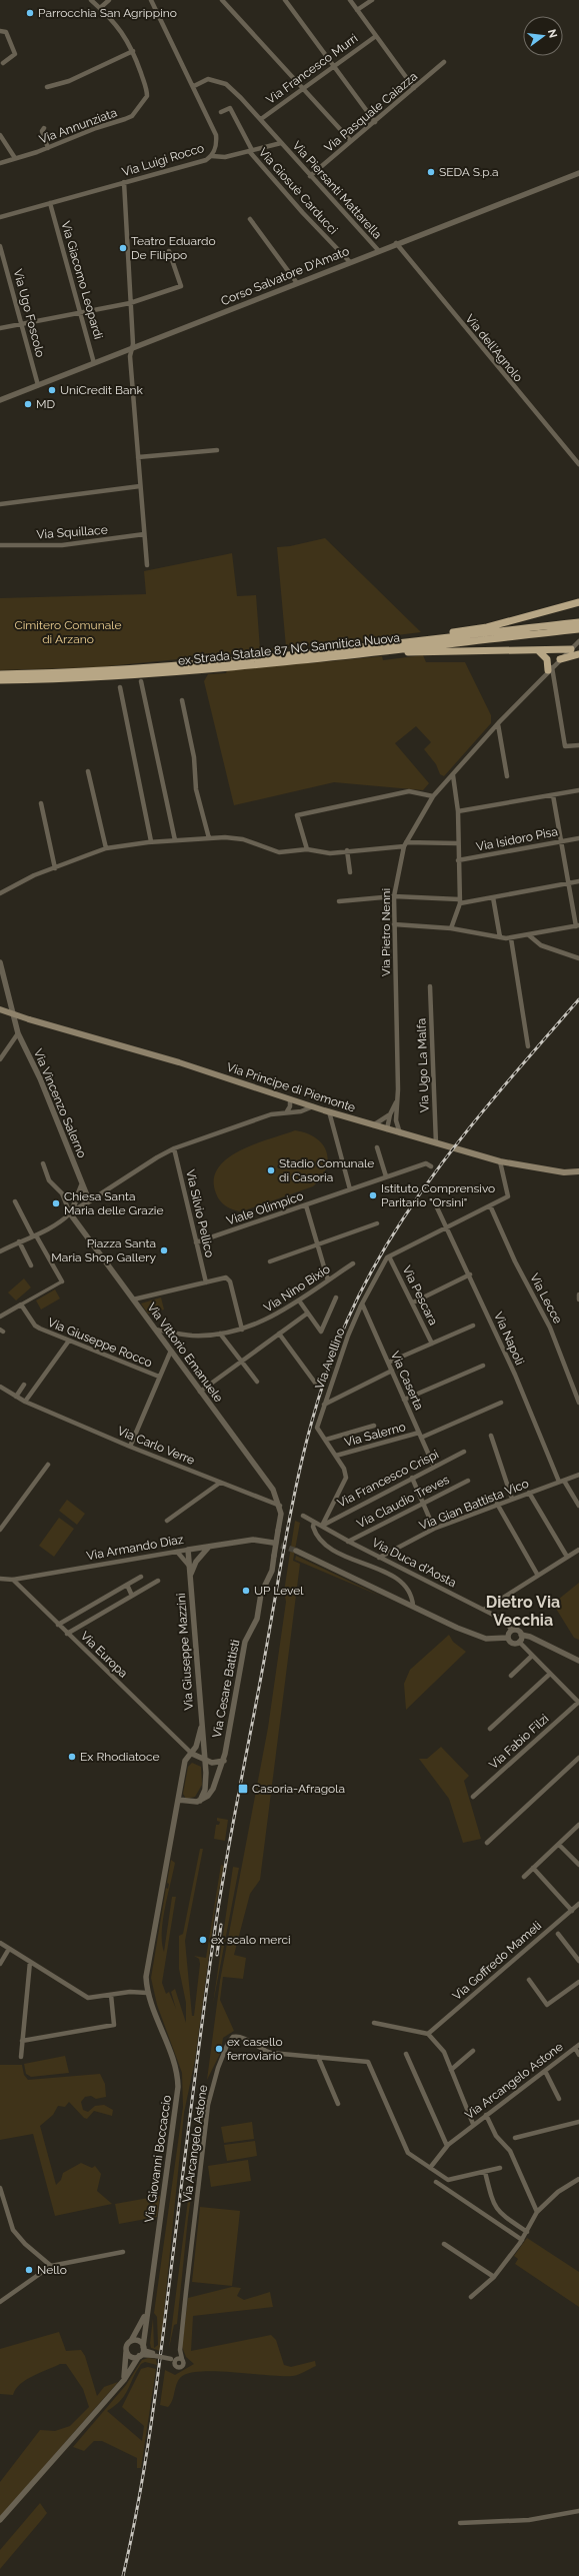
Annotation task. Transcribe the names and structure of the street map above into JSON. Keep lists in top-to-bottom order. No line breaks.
{"streets":{"highway":["ex Strada Statale 87 NC Sannitica Nuova"],"main road":["Via Principe di Piemonte"],"street":["Via Francesco Murri","Via Pasquale Caiazza","Via Annunziata","Via Luigi Rocco","Via Piersanti Mattarella","Via Giosuè Carducci","Corso Salvatore D'Amato","Via Giacomo Leopardi","Via Ugo Foscolo","Via dell'Agnolo","Via Squillace","Via Isidoro Pisa","Via Pietro Nenni","Via Ugo La Malfa","Via Vincenzo Salerno","Viale Olimpico","Via Silvio Pellico","Via Nino Bixio","Via Pescara","Via Lecce","Via Napoli","Via Giuseppe Rocco","Via Vittorio Emanuele","Via Avellino","Via Caserta","Via Salerno","Via Carlo Verre","Via Francesco Crispi","Via Claudio Treves","Via Gian Battista Vico","Via Armando Diaz","Via Duca d'Aosta","Via Giuseppe Mazzini","Via Europa","Via Cesare Battisti","Via Fabio Filzi","Via Goffredo Mameli","Via Arcangelo Astone","Via Giovanni Boccaccio"]},"crossings":[["Via Francesco Murri","Via Piersanti Mattarella"],["Via Pasquale Caiazza","Via Piersanti Mattarella"],["Via Luigi Rocco","Via Piersanti Mattarella"],["Via Luigi Rocco","Via Giacomo Leopardi"],["Via Piersanti Mattarella","Via Giosuè Carducci"],["Via Piersanti Mattarella","Corso Salvatore D'Amato"],["Via Giosuè Carducci","Corso Salvatore D'Amato"],["Corso Salvatore D'Amato","Via Giacomo Leopardi"],["Corso Salvatore D'Amato","Via Ugo Foscolo"],["Corso Salvatore D'Amato","Via dell'Agnolo"],["Via Pietro Nenni","Via Principe di Piemonte"],["Via Ugo La Malfa","Via Principe di Piemonte"],["Viale Olimpico","Via Silvio Pellico"],["Via Nino Bixio","Via Vittorio Emanuele"],["Via Pescara","Via Avellino"],["Via Napoli","Via Gian Battista Vico"],["Via Vittorio Emanuele","Via Carlo Verre"],["Via Vittorio Emanuele","Via Cesare Battisti"],["Via Avellino","Via Caserta"],["Via Avellino","Via Salerno"],["Via Avellino","Via Francesco Crispi"],["Via Avellino","Via Duca d'Aosta"],["Via Caserta","Via Salerno"],["Via Caserta","Via Francesco Crispi"],["Via Carlo Verre","Via Cesare Battisti"],["Via Francesco Crispi","Via Duca d'Aosta"],["Via Claudio Treves","Via Duca d'Aosta"],["Via Gian Battista Vico","Via Duca d'Aosta"],["Via Armando Diaz","Via Giuseppe Mazzini"],["Via Armando Diaz","Via Europa"],["Via Giuseppe Mazzini","Via Europa"],["Via Giuseppe Mazzini","Via Cesare Battisti"],["Via Giuseppe Mazzini","Via Giovanni Boccaccio"],["Via Arcangelo Astone","Via Giovanni Boccaccio"]],"districts":["Dietro Via Vecchia"],"parks":["Cimitero Comunale di Arzano"],"places":{"other":["Parrocchia San Agrippino","SEDA S.p.a","Teatro Eduardo De Filippo","UniCredit Bank","MD","Stadio Comunale di Casoria","Istituto Comprensivo Paritario \"Orsini\"","Chiesa Santa Maria delle Grazie","Piazza Santa Maria Shop Gallery","UP Level","Ex Rhodiatoce","ex scalo merci","ex casello ferroviario","Nello"],"transit":["Casoria-Afragola"]},"north":"right"}
